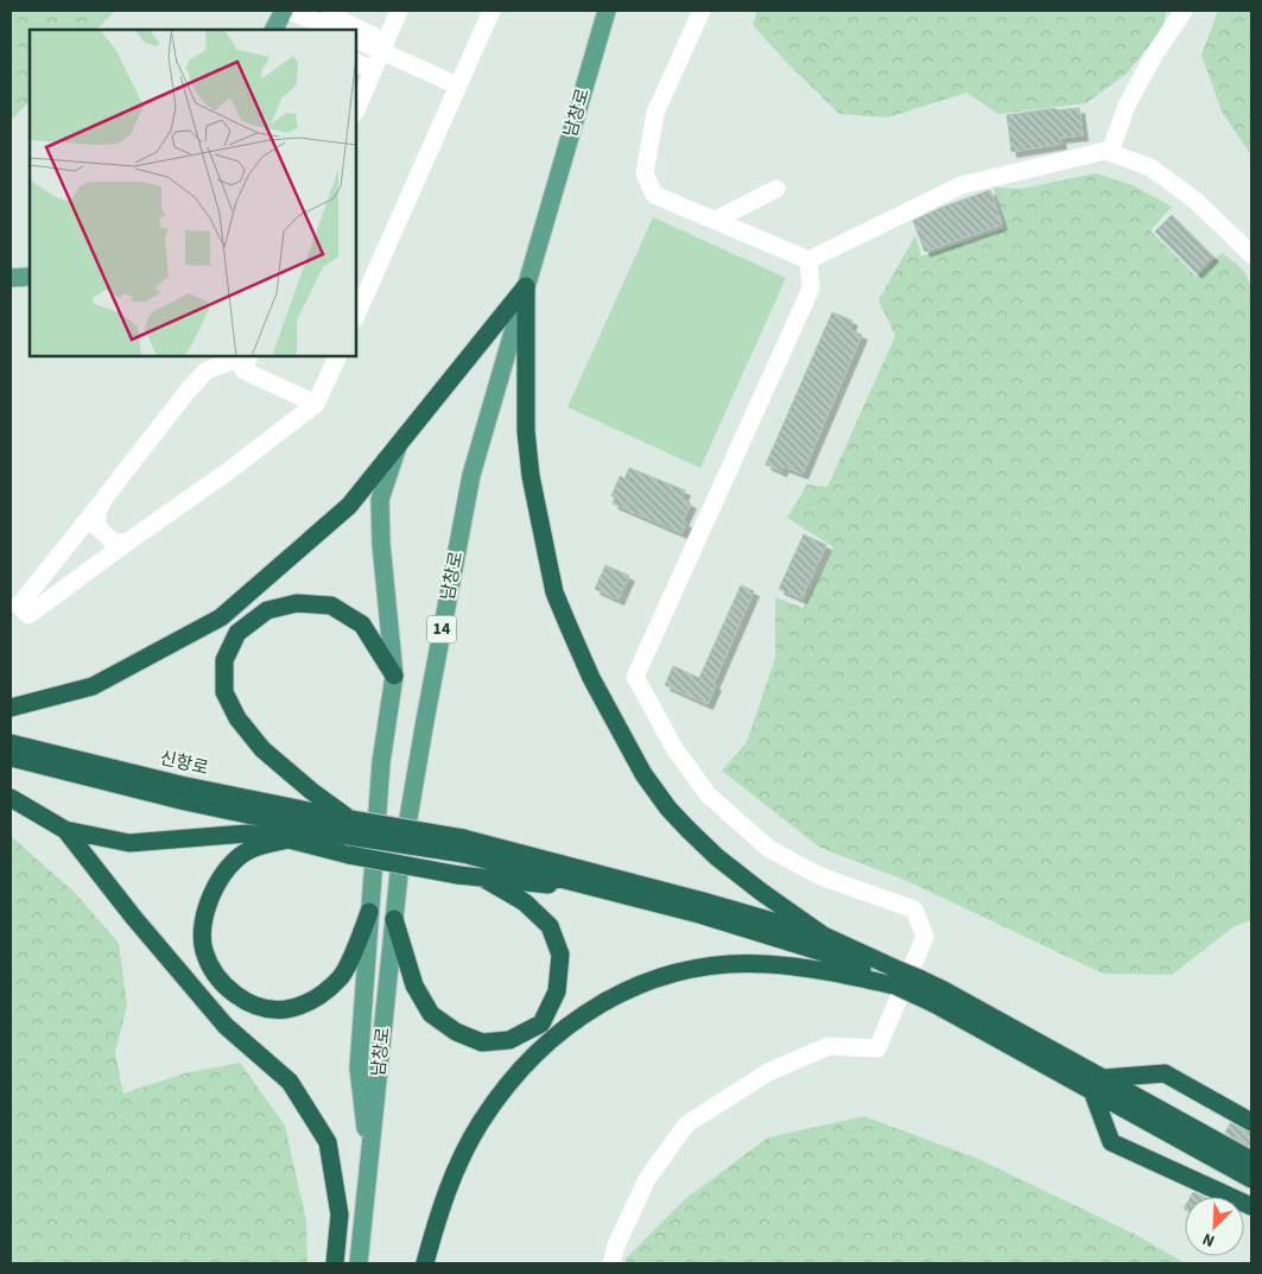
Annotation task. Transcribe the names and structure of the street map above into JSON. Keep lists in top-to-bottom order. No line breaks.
{"streets":{"highway":["신항로"],"main road":["남창로","14"]},"north":"bottom left"}
